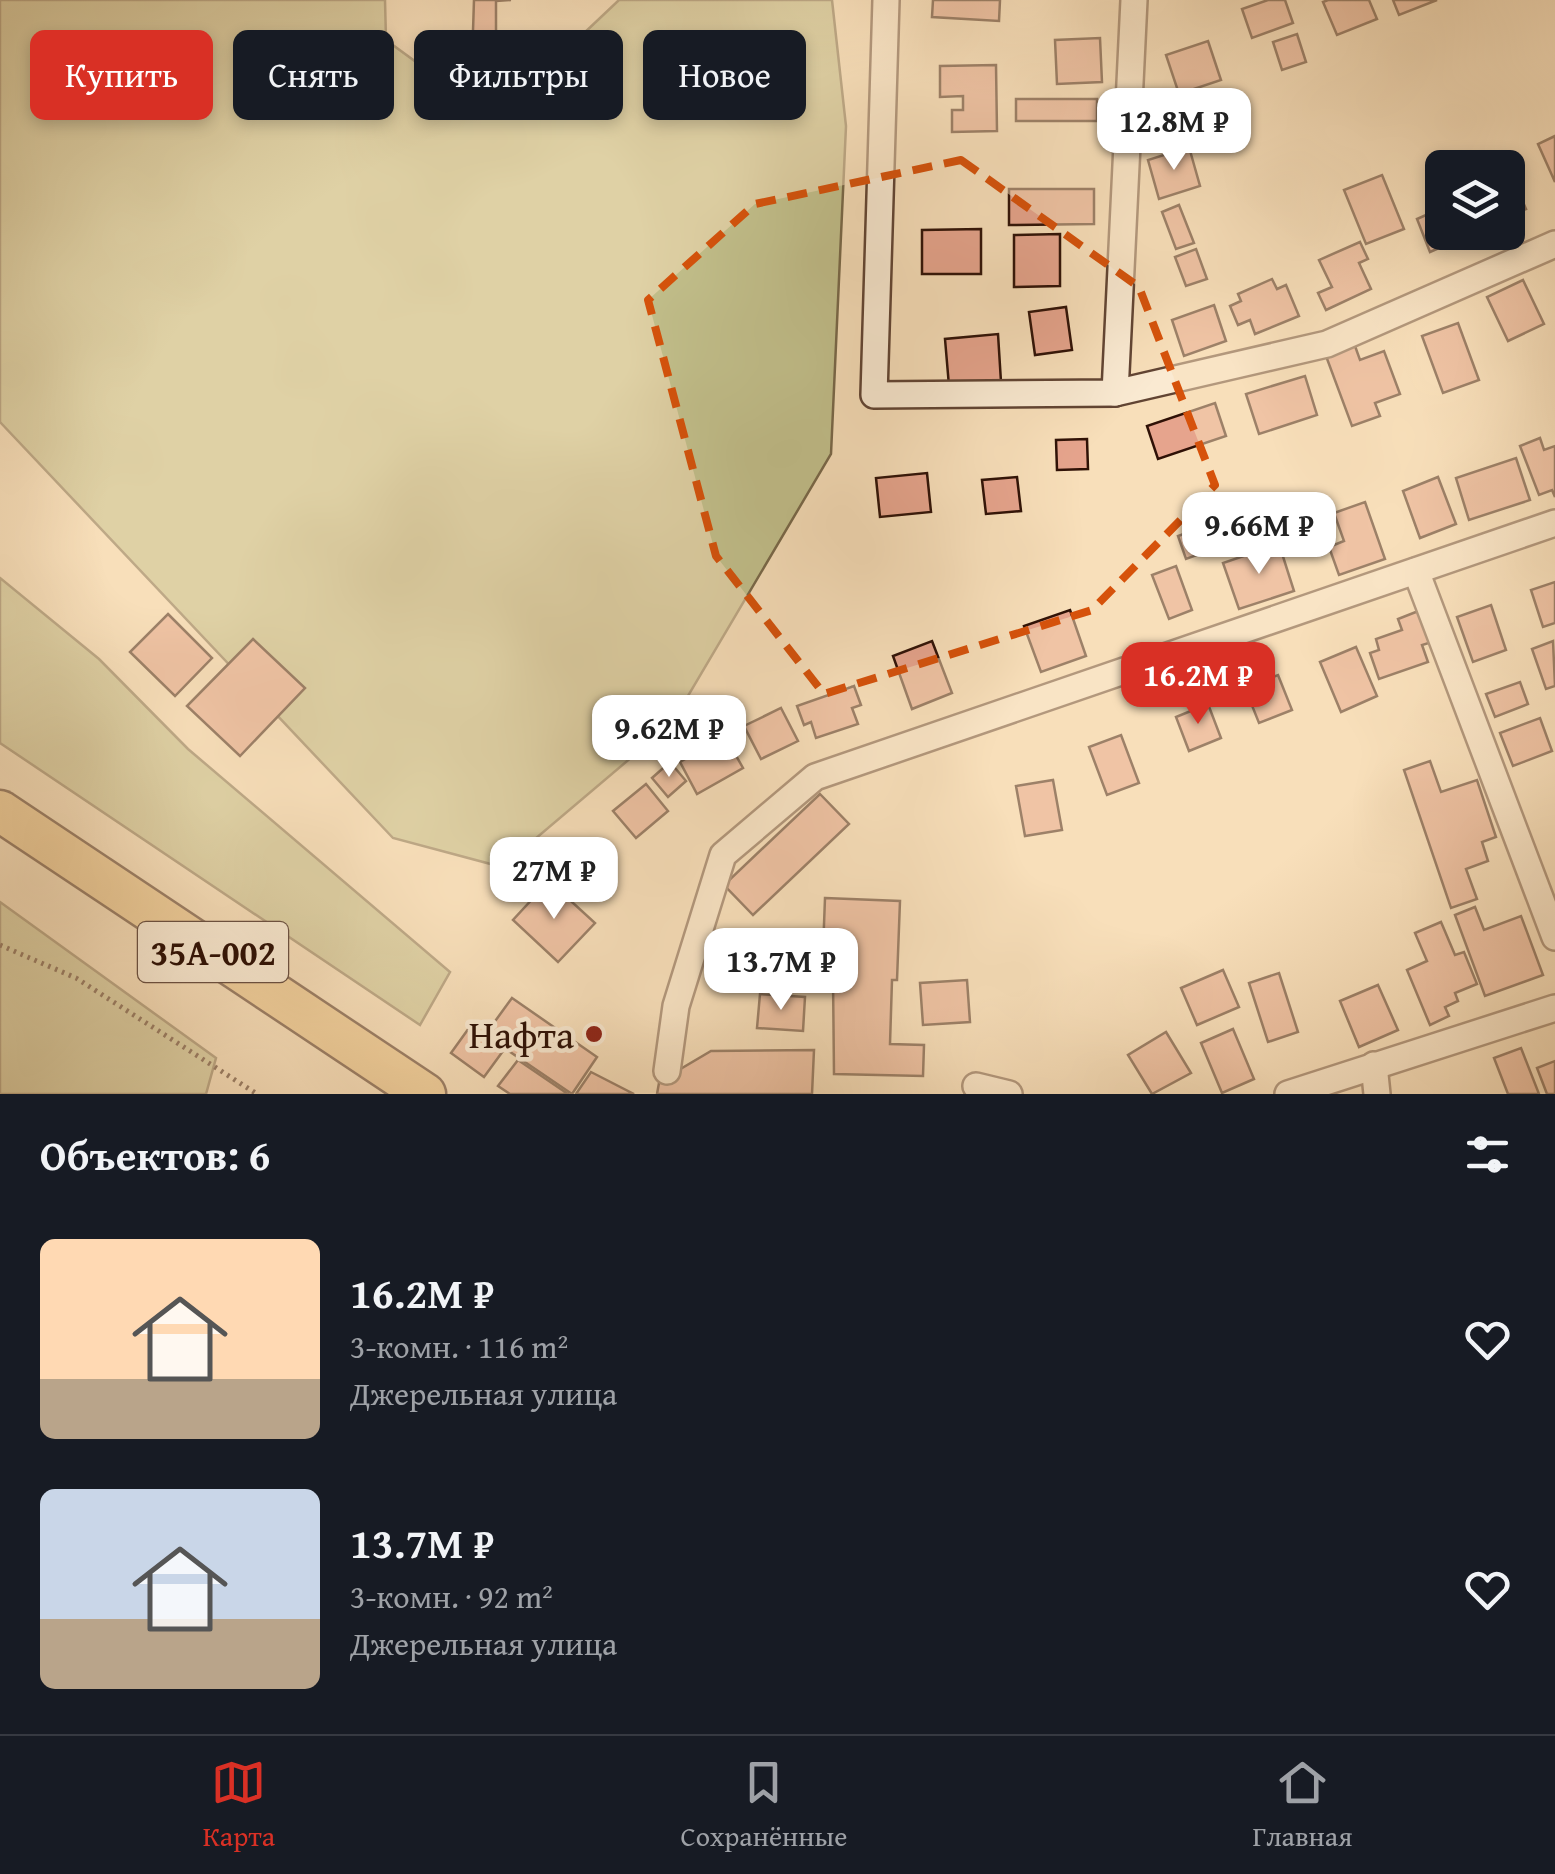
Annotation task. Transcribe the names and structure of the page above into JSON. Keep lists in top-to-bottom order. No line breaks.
{"streets":{"main road":["35А-002"]},"places":["Нафта"],"page":{"chip":["Купить","Снять","Фильтры","Новое"],"price":["12.8M ₽","9.66M ₽","16.2M ₽","9.62M ₽","27M ₽","13.7M ₽"],"heading":"Объектов: 6","list":[{"name":"16.2M ₽","note":"3-комн. · 116 m² · Джерельная улица"},{"name":"13.7M ₽","note":"3-комн. · 92 m² · Джерельная улица"}],"tabs":["Карта","Сохранённые","Главная"]}}
